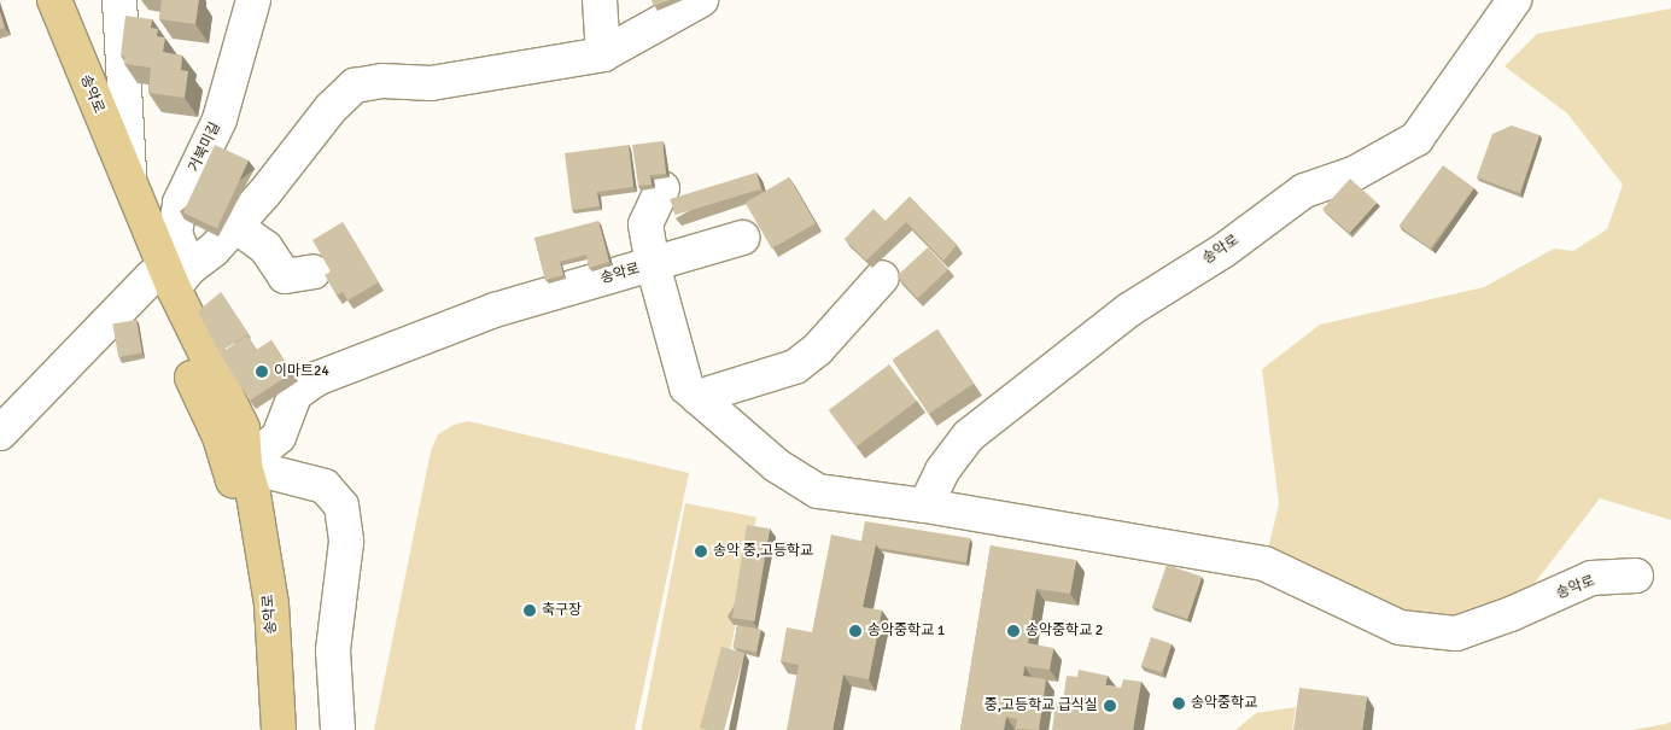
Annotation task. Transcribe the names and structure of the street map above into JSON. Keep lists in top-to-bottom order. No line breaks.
{"streets":{"main road":["송악로"],"street":["거북미길"]},"crossings":[["송악로","거북미길"]],"places":["이마트24","송악 중,고등학교","축구장","송악중학교 1","송악중학교 2","송악중학교","중,고등학교 급식실"]}
